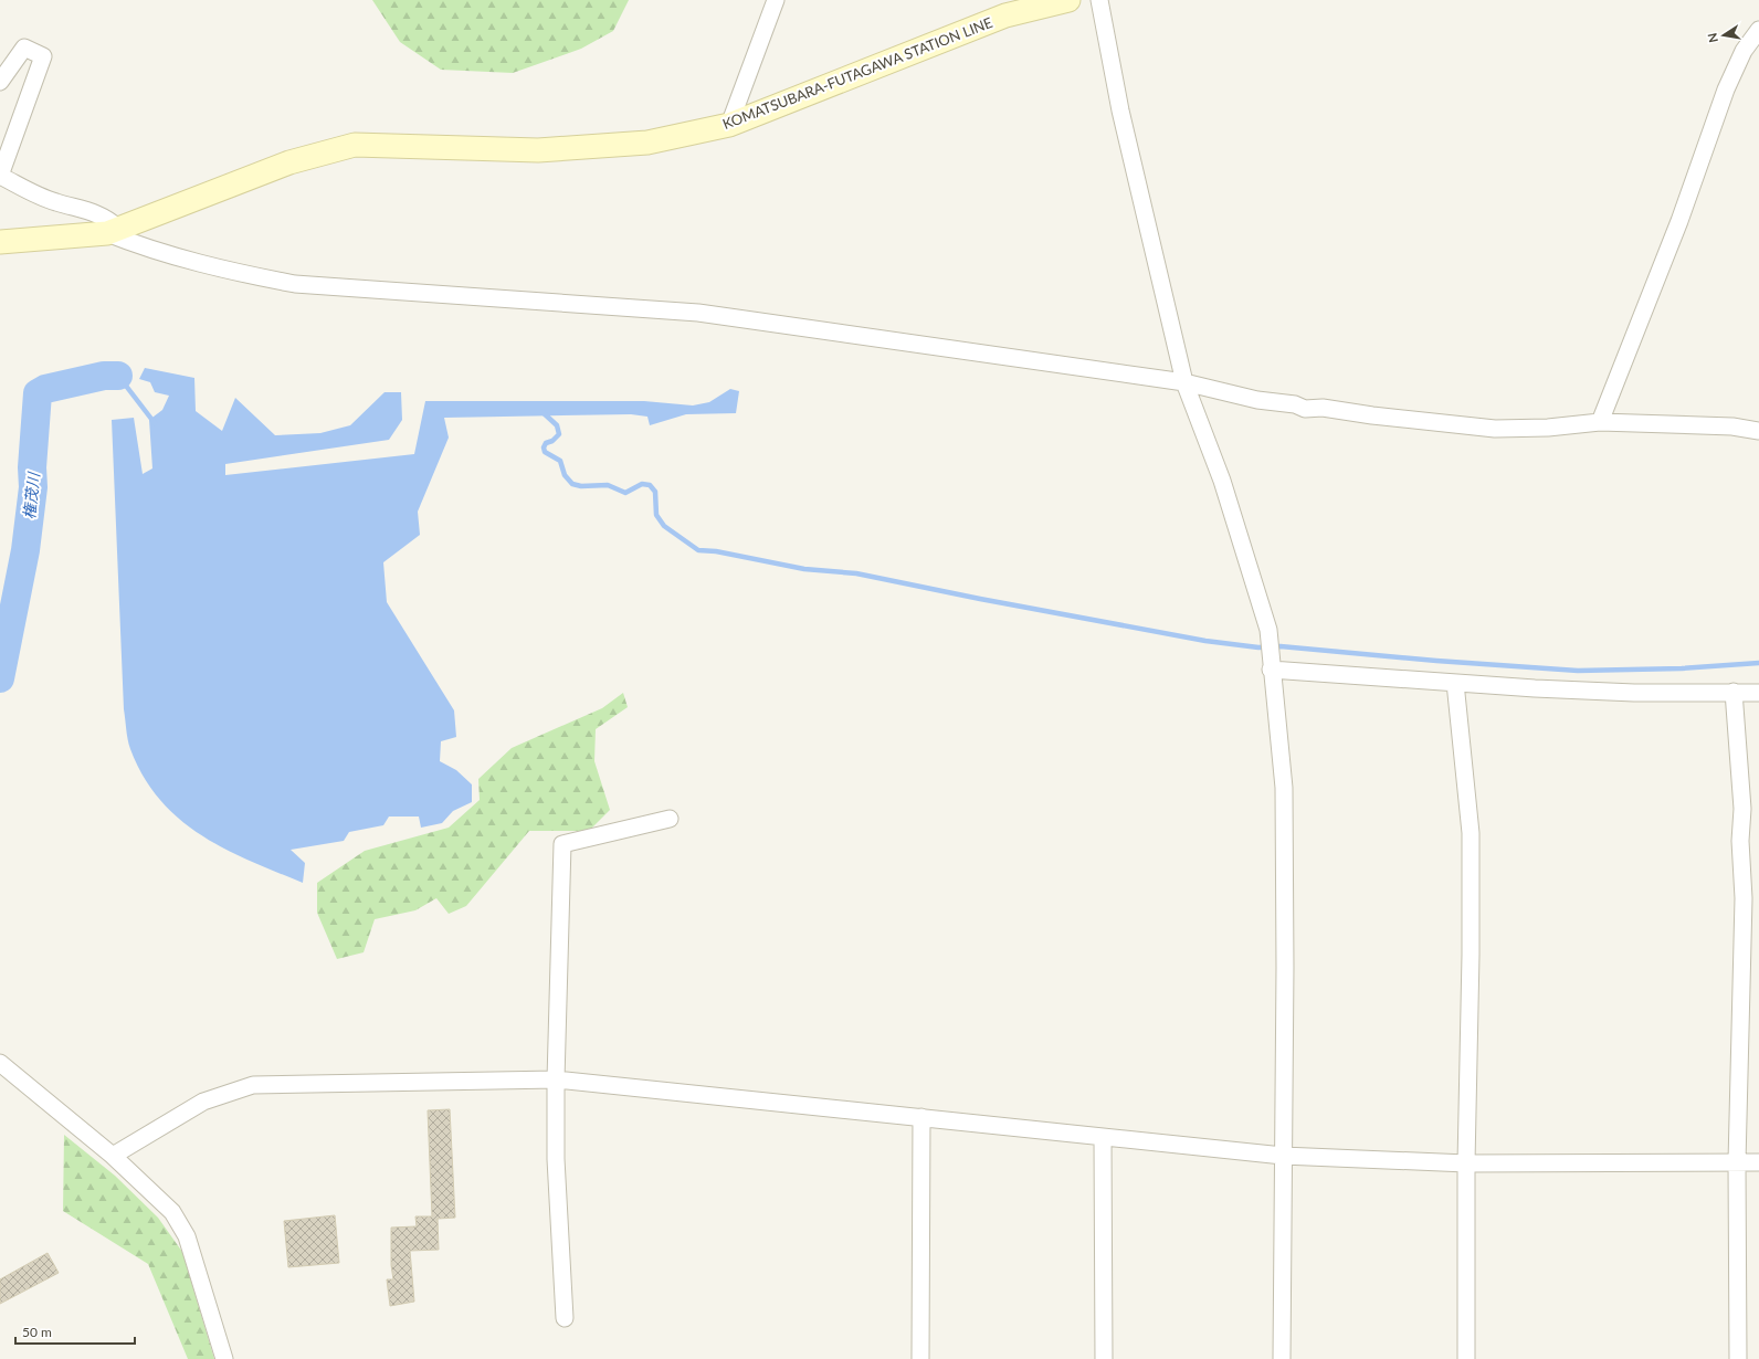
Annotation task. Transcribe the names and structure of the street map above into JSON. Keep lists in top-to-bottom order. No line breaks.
{"streets":{"main road":["KOMATSUBARA-FUTAGAWA STATION LINE"]},"water":["権茂川"],"scale_bar":"50 m","north":"left"}
